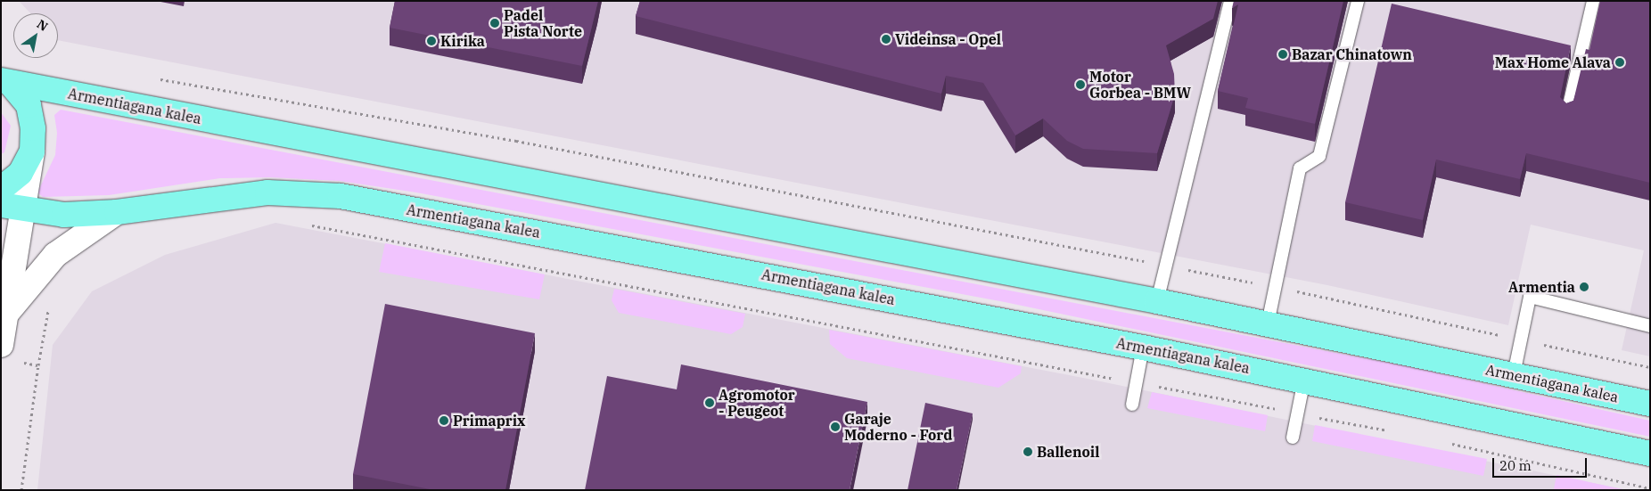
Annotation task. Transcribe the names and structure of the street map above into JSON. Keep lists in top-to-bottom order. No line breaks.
{"streets":{"main road":["Armentiagana kalea"]},"places":["Padel Pista Norte","Videinsa - Opel","Kirika","Bazar Chinatown","Max Home Alava","Motor Gorbea - BMW","Armentia","Agromotor - Peugeot","Primaprix","Garaje Moderno - Ford","Ballenoil"],"scale_bar":"20 m","north":"top right"}
